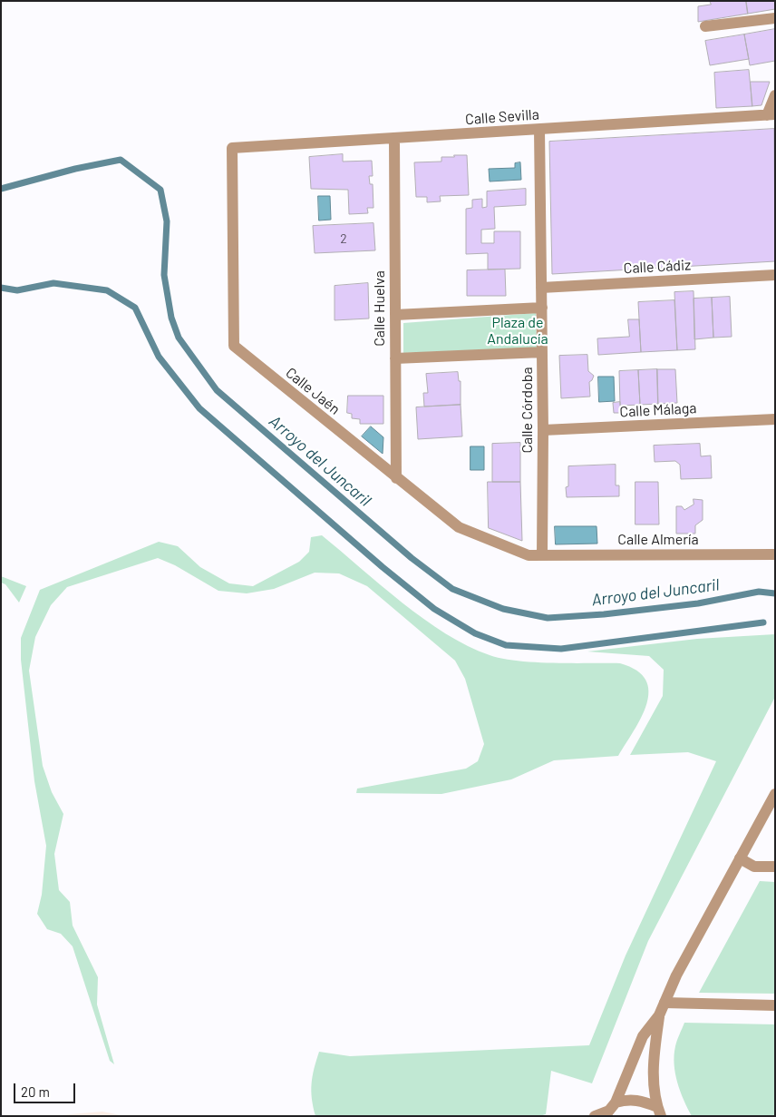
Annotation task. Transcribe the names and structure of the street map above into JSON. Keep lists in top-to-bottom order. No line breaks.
{"streets":{"street":["Calle Sevilla","Calle Cádiz","Calle Huelva","Calle Jaén","Calle Córdoba","Calle Málaga","Calle Almería"]},"crossings":[["Calle Sevilla","Calle Huelva"],["Calle Sevilla","Calle Jaén"],["Calle Sevilla","Calle Córdoba"],["Calle Cádiz","Calle Córdoba"],["Calle Huelva","Calle Jaén"],["Calle Jaén","Calle Córdoba"],["Calle Jaén","Calle Almería"],["Calle Córdoba","Calle Málaga"],["Calle Córdoba","Calle Almería"]],"water":["Arroyo del Juncaril"],"parks":["Plaza de Andalucía"],"house_numbers":["2"],"scale_bar":"20 m"}
